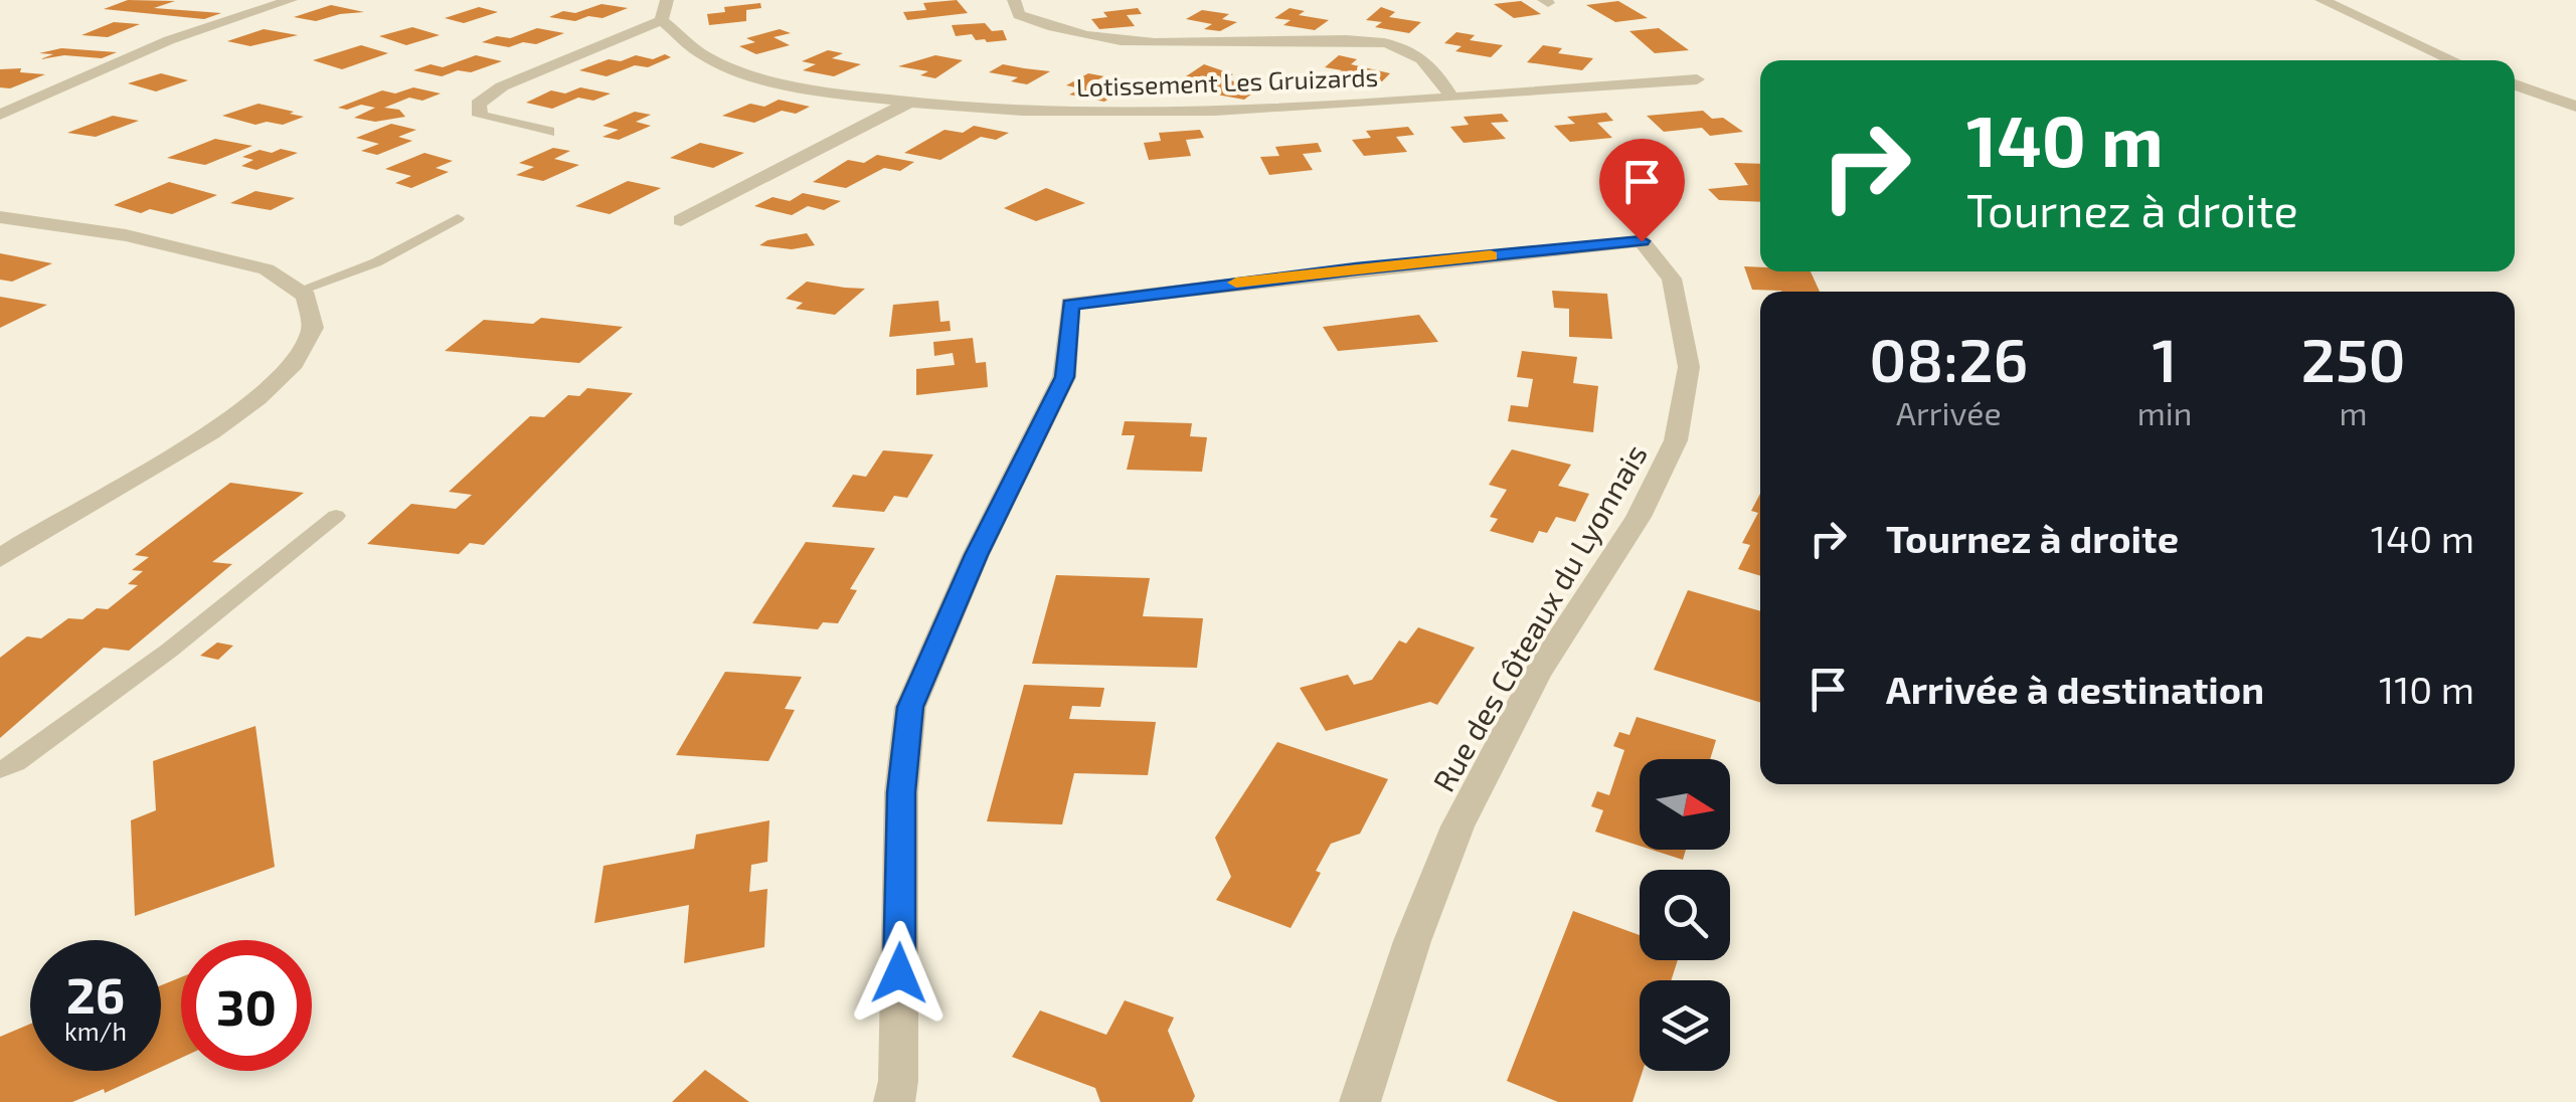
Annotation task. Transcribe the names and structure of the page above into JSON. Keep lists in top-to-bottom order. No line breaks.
{"streets":{"street":["Lotissement Les Gruizards","Rue des Côteaux du Lyonnais"]},"north":"right","page":{"turn":["140 m","Tournez à droite"],"eta":["08:26","Arrivée","1","min","250","m"],"list":[{"name":"Tournez à droite","value":"140 m"},{"name":"Arrivée à destination","value":"110 m"}],"speed":"26 km/h","limit":"30"}}
